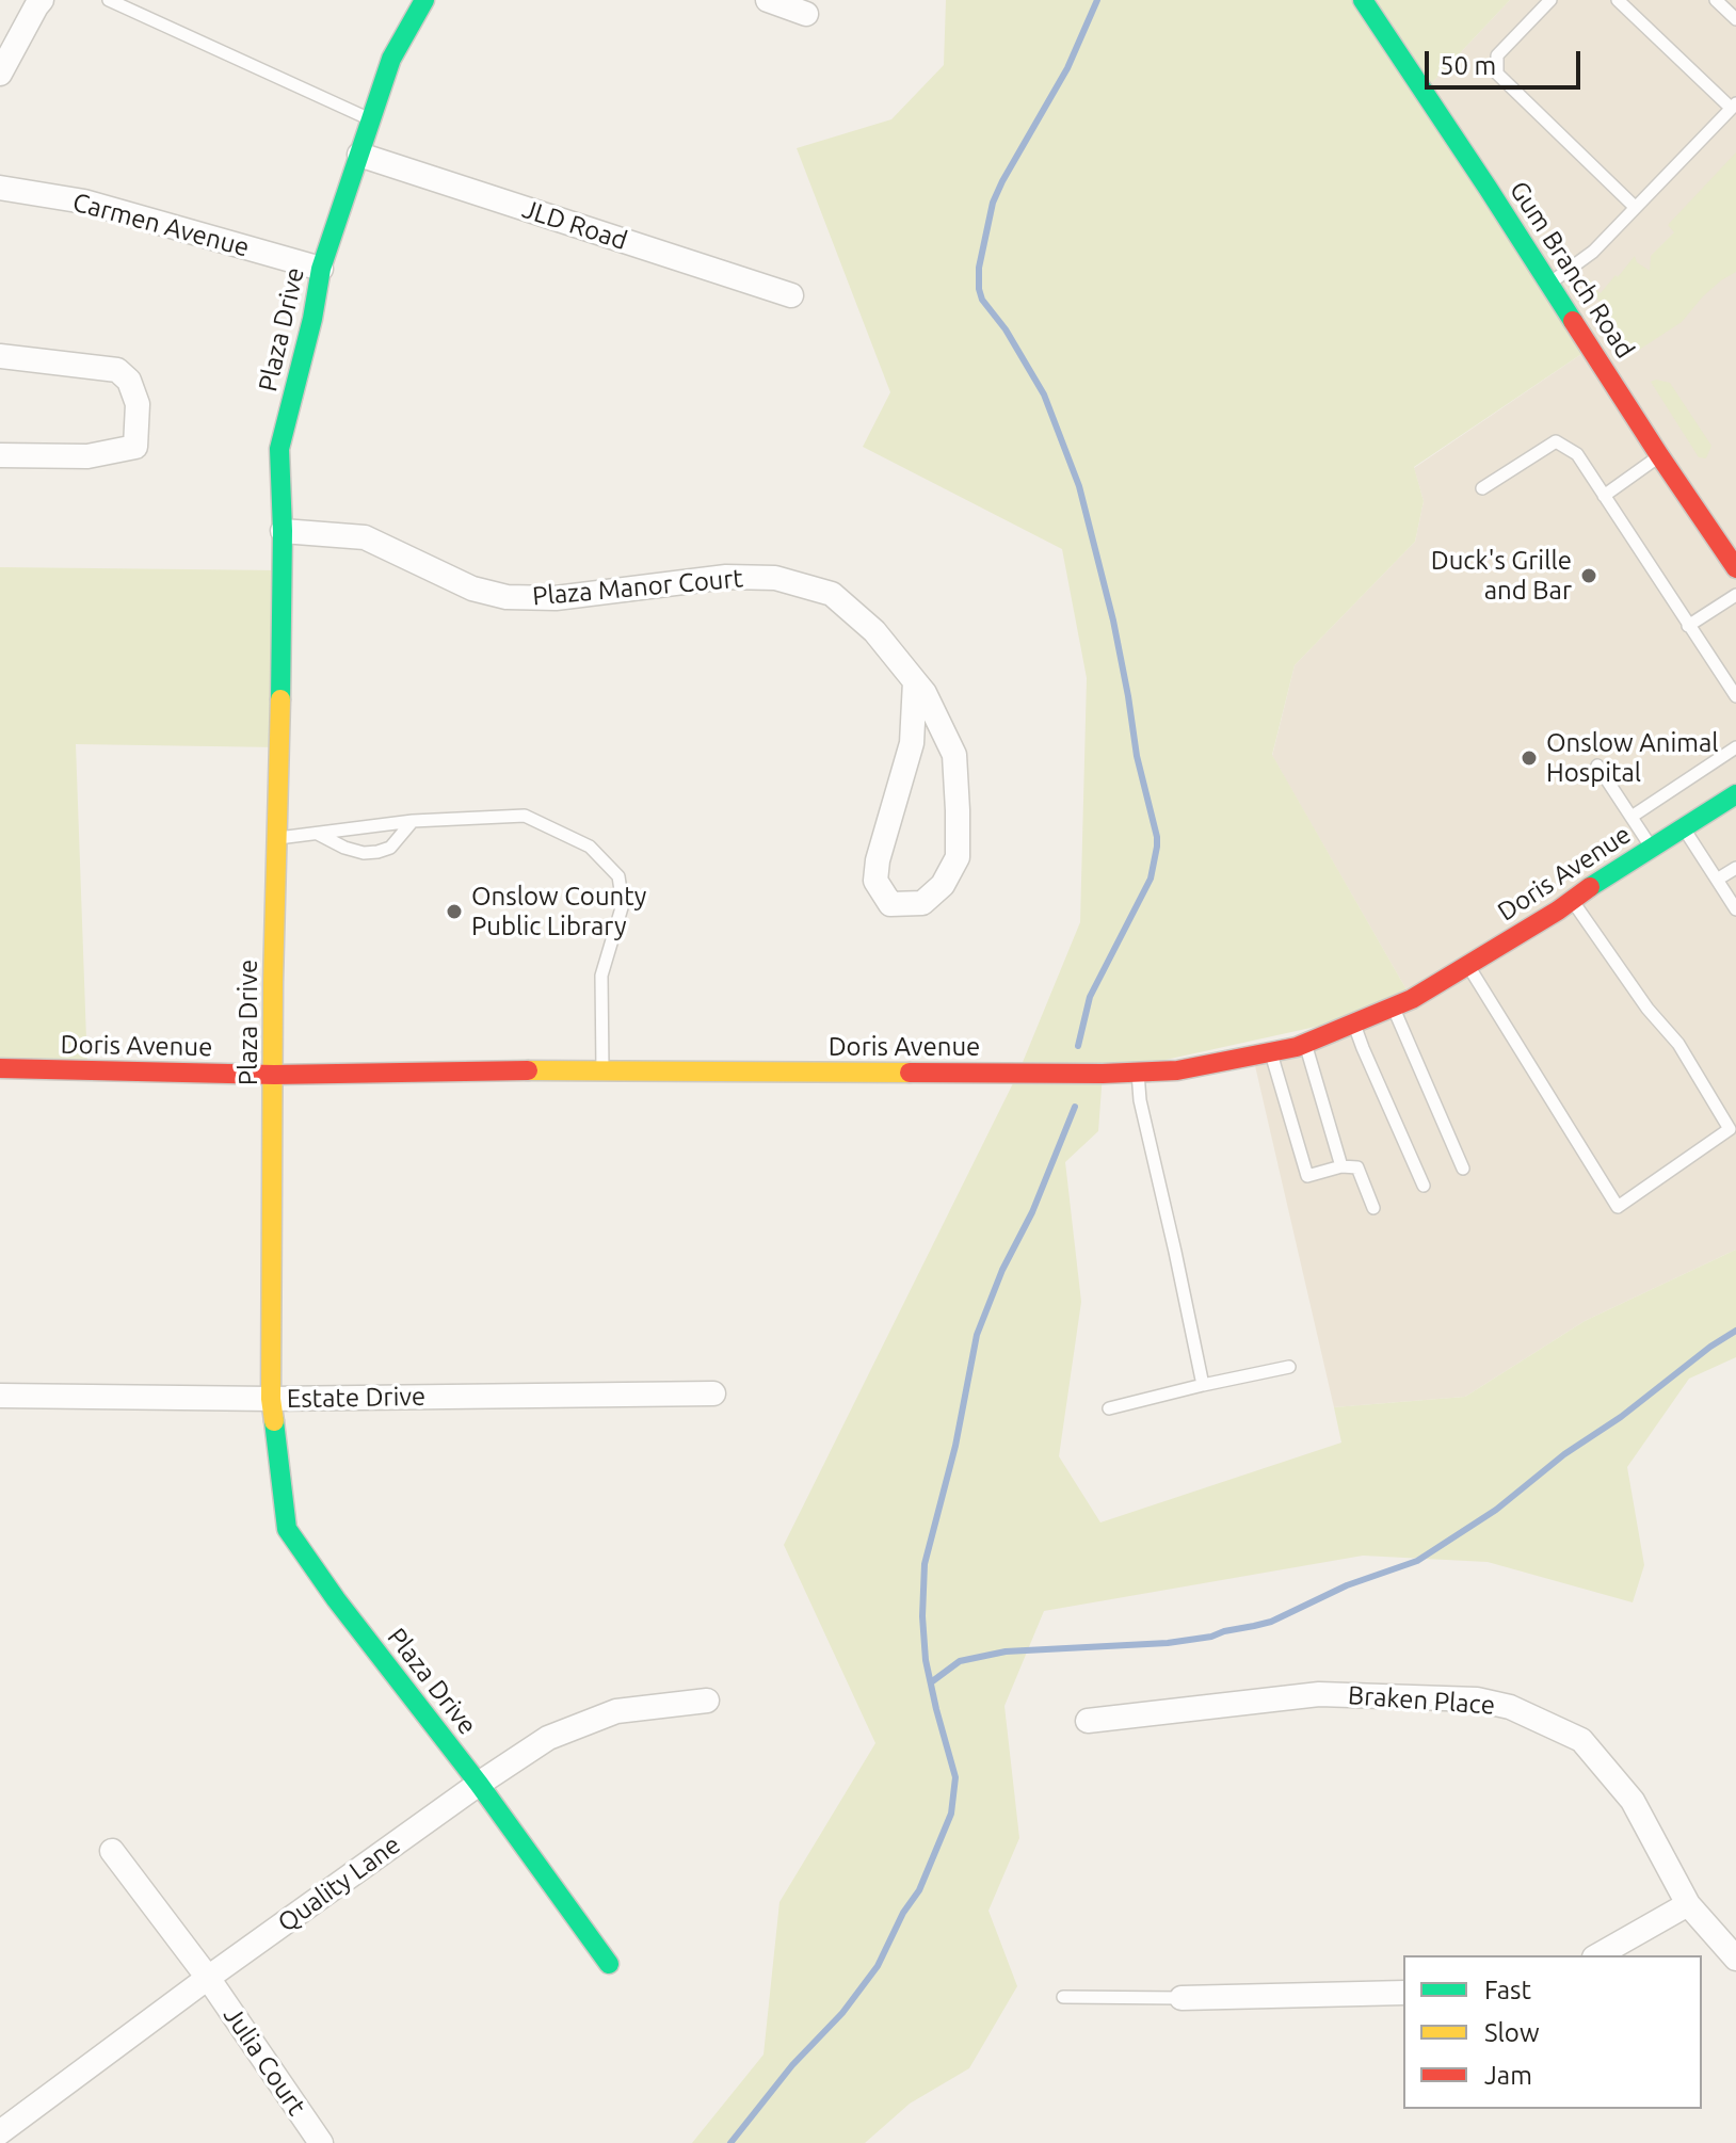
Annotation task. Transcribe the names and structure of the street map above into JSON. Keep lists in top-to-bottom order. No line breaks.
{"streets":{"street":["Carmen Avenue","JLD Road","Gum Branch Road","Plaza Drive","Plaza Manor Court","Doris Avenue","Estate Drive","Braken Place","Quality Lane","Julia Court"]},"crossings":[["Carmen Avenue","Plaza Drive"],["JLD Road","Plaza Drive"],["Plaza Drive","Plaza Manor Court"],["Plaza Drive","Doris Avenue"],["Plaza Drive","Estate Drive"],["Plaza Drive","Quality Lane"],["Quality Lane","Julia Court"]],"places":["Duck's Grille and Bar","Onslow Animal Hospital","Onslow County Public Library"],"legend":["Fast","Slow","Jam"],"scale_bar":"50 m"}
